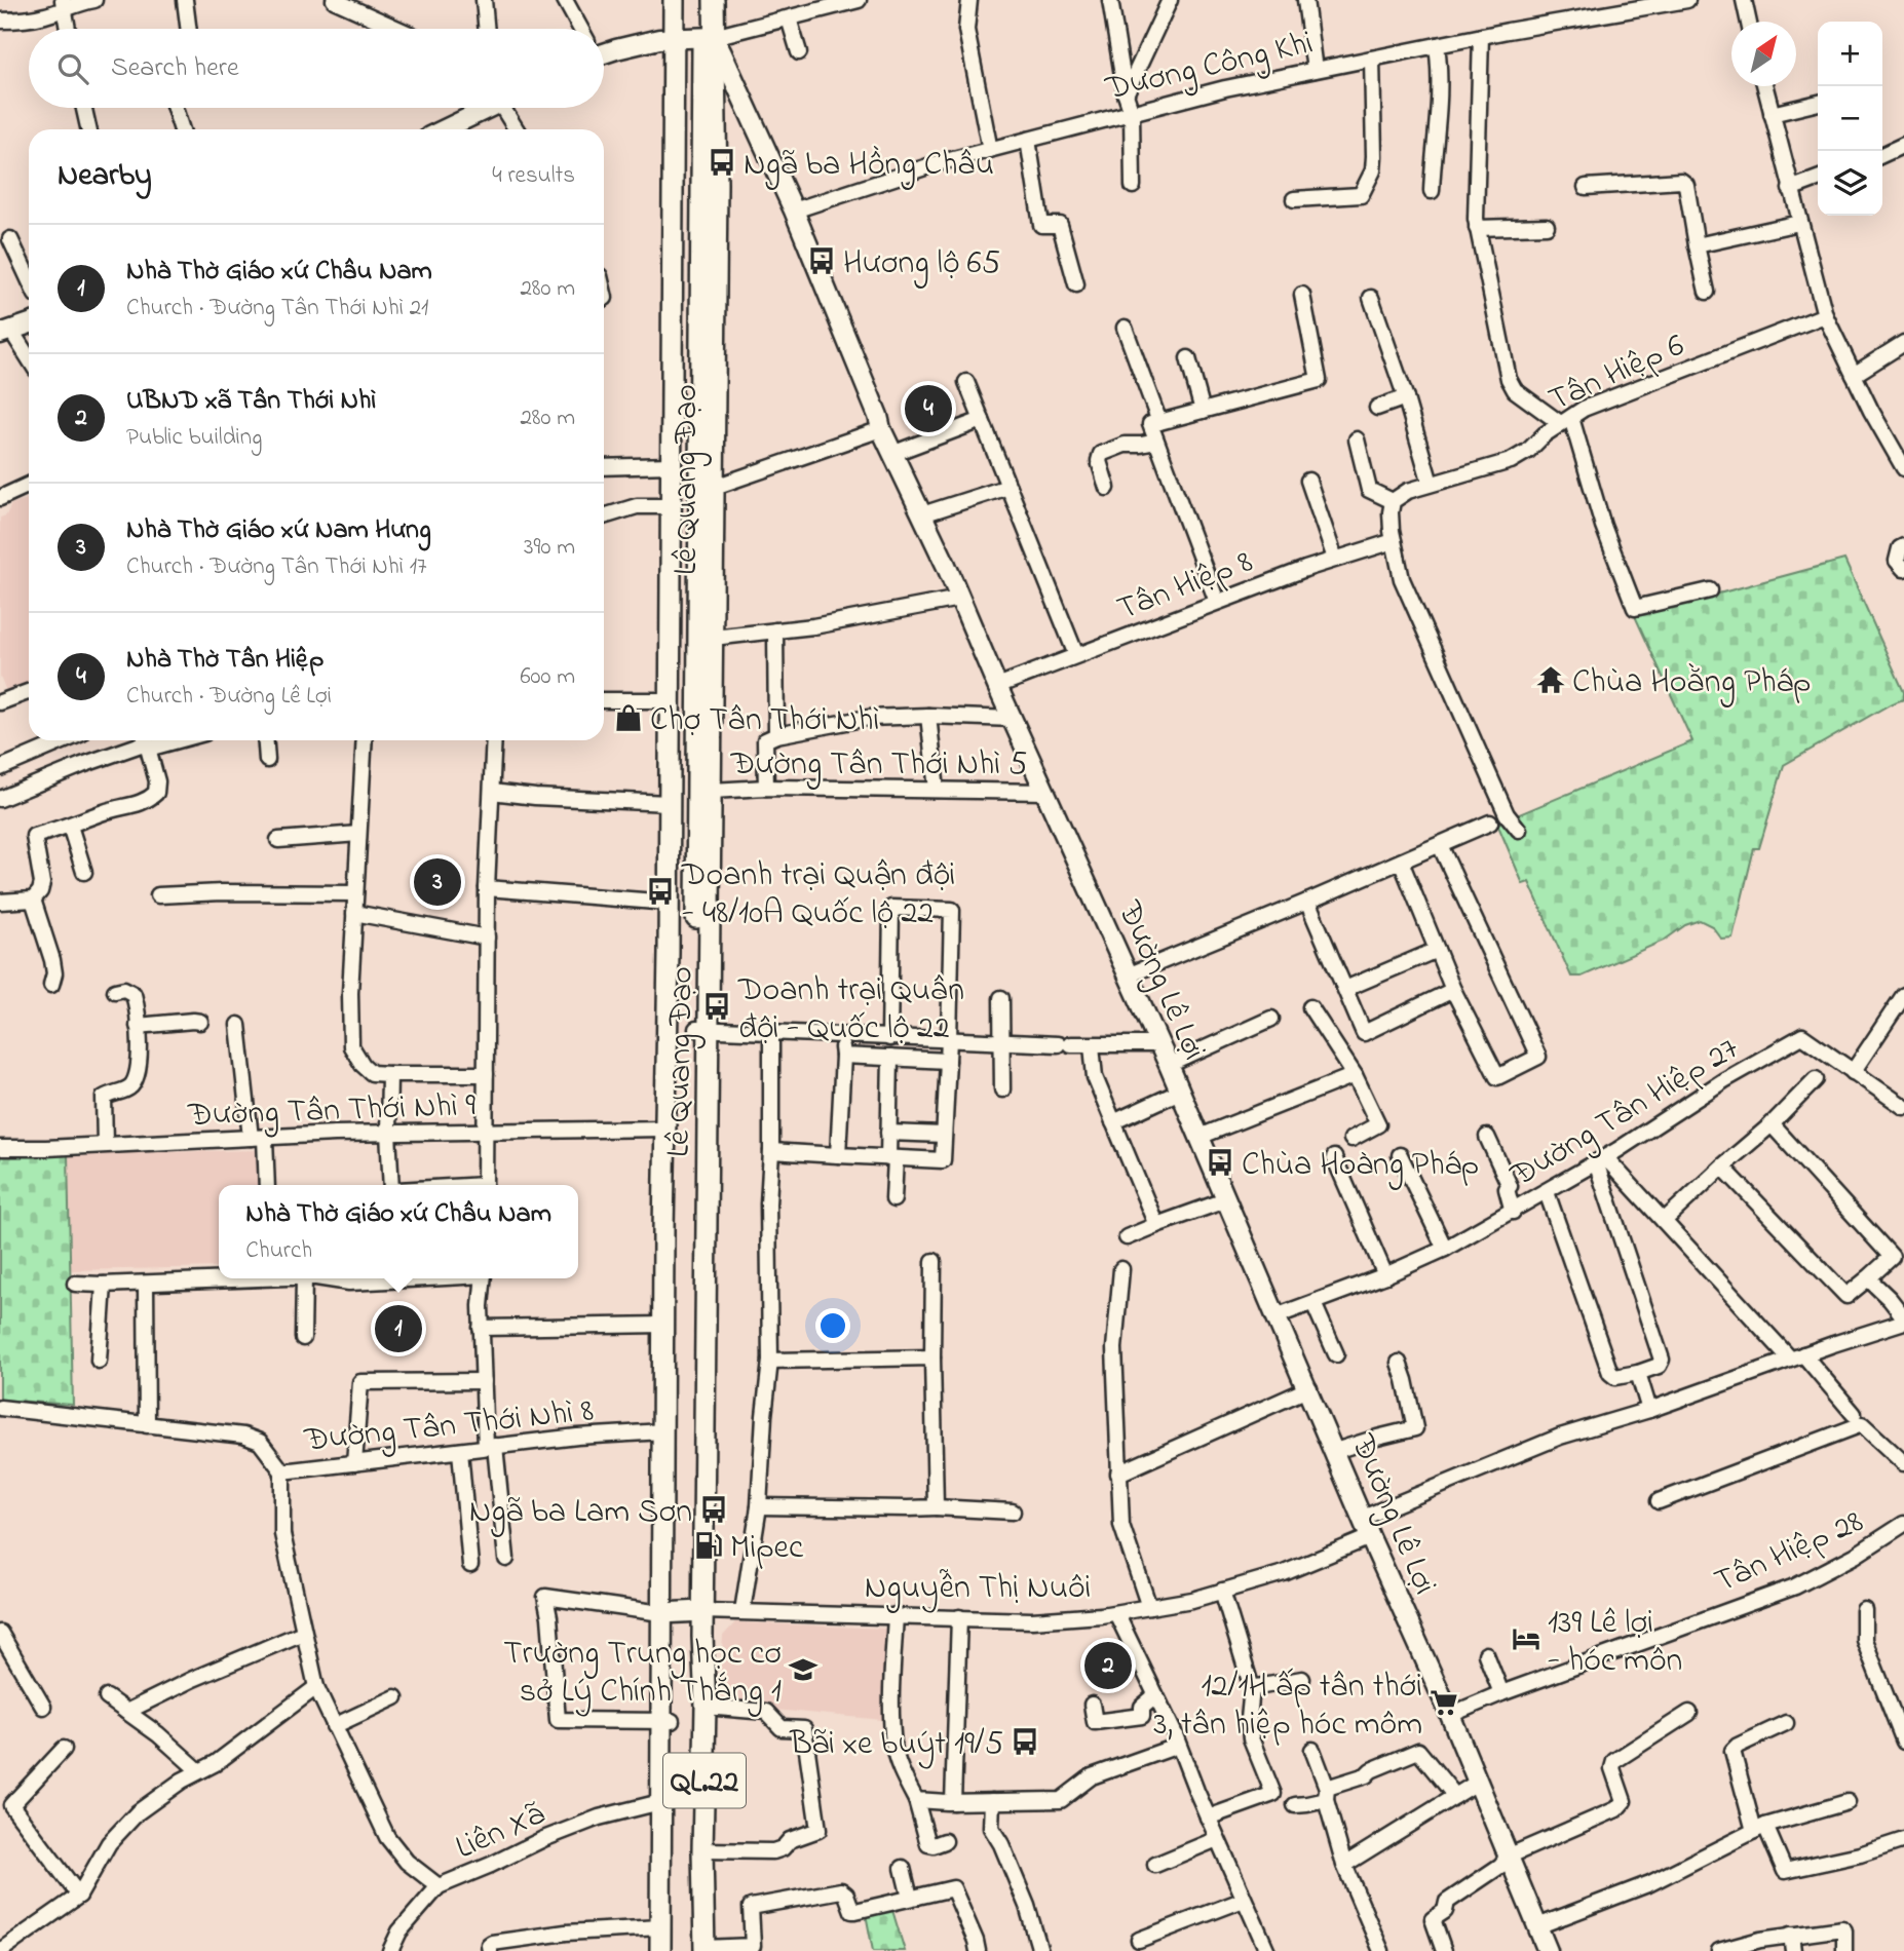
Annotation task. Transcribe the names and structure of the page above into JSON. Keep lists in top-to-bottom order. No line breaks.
{"streets":{"highway":["Lê Quang Đạo","QL.22"],"main road":["Đường Lê Lợi"],"street":["Dương Công Khi","Tân Hiệp 6","Tân Hiệp 8","Đường Tân Thới Nhì 5","Đường Tân Thới Nhì 9","Đường Tân Hiệp 27","Đường Tân Thới Nhì 8","Tân Hiệp 28","Nguyễn Thị Nuôi","Liên Xã"]},"crossings":[["Dương Công Khi","Đường Lê Lợi"],["Lê Quang Đạo","Đường Tân Thới Nhì 5"],["Lê Quang Đạo","Đường Lê Lợi"],["Lê Quang Đạo","Đường Tân Thới Nhì 9"],["Lê Quang Đạo","Đường Tân Thới Nhì 8"],["Lê Quang Đạo","Nguyễn Thị Nuôi"],["Lê Quang Đạo","Liên Xã"],["Tân Hiệp 8","Đường Lê Lợi"],["Đường Tân Thới Nhì 5","Đường Lê Lợi"],["Đường Lê Lợi","Đường Tân Hiệp 27"],["Đường Lê Lợi","Tân Hiệp 28"],["Đường Lê Lợi","Nguyễn Thị Nuôi"]],"places":{"bus stop":["Ngã ba Hồng Châu","Hương lộ 65","Doanh trại Quận đội - 48/10A Quốc lộ 22","Doanh trại Quân đội - Quốc lộ 22","Chùa Hoàng Pháp","Ngã ba Lam Sơn","Bãi xe buýt 19/5"],"temple":["Chùa Hoằng Pháp"],"shop":["Chợ Tân Thới Nhì"],"fuel station":["Mipec"],"hotel":["139 Lê lợi - hóc môn"],"school or university":["Trường Trung học cơ sở Lý Chính Thắng 1"],"supermarket":["12/1H ấp tân thới 3, tân hiệp hóc môm"]},"north":"top right","page":{"map_buttons":["+","−"],"search":"Search here","heading":["Nearby","4 results"],"list":[{"mark":"1","name":"Nhà Thờ Giáo xứ Châu Nam","note":"Church · Đường Tân Thới Nhì 21","value":"280 m"},{"mark":"2","name":"UBND xã Tân Thới Nhì","note":"Public building","value":"280 m"},{"mark":"3","name":"Nhà Thờ Giáo xứ Nam Hưng","note":"Church · Đường Tân Thới Nhì 17","value":"390 m"},{"mark":"4","name":"Nhà Thờ Tân Hiệp","note":"Church · Đường Lê Lợi","value":"600 m"}],"pins":["4","3","1","2"],"popup":["Nhà Thờ Giáo xứ Châu Nam","Church"]}}
